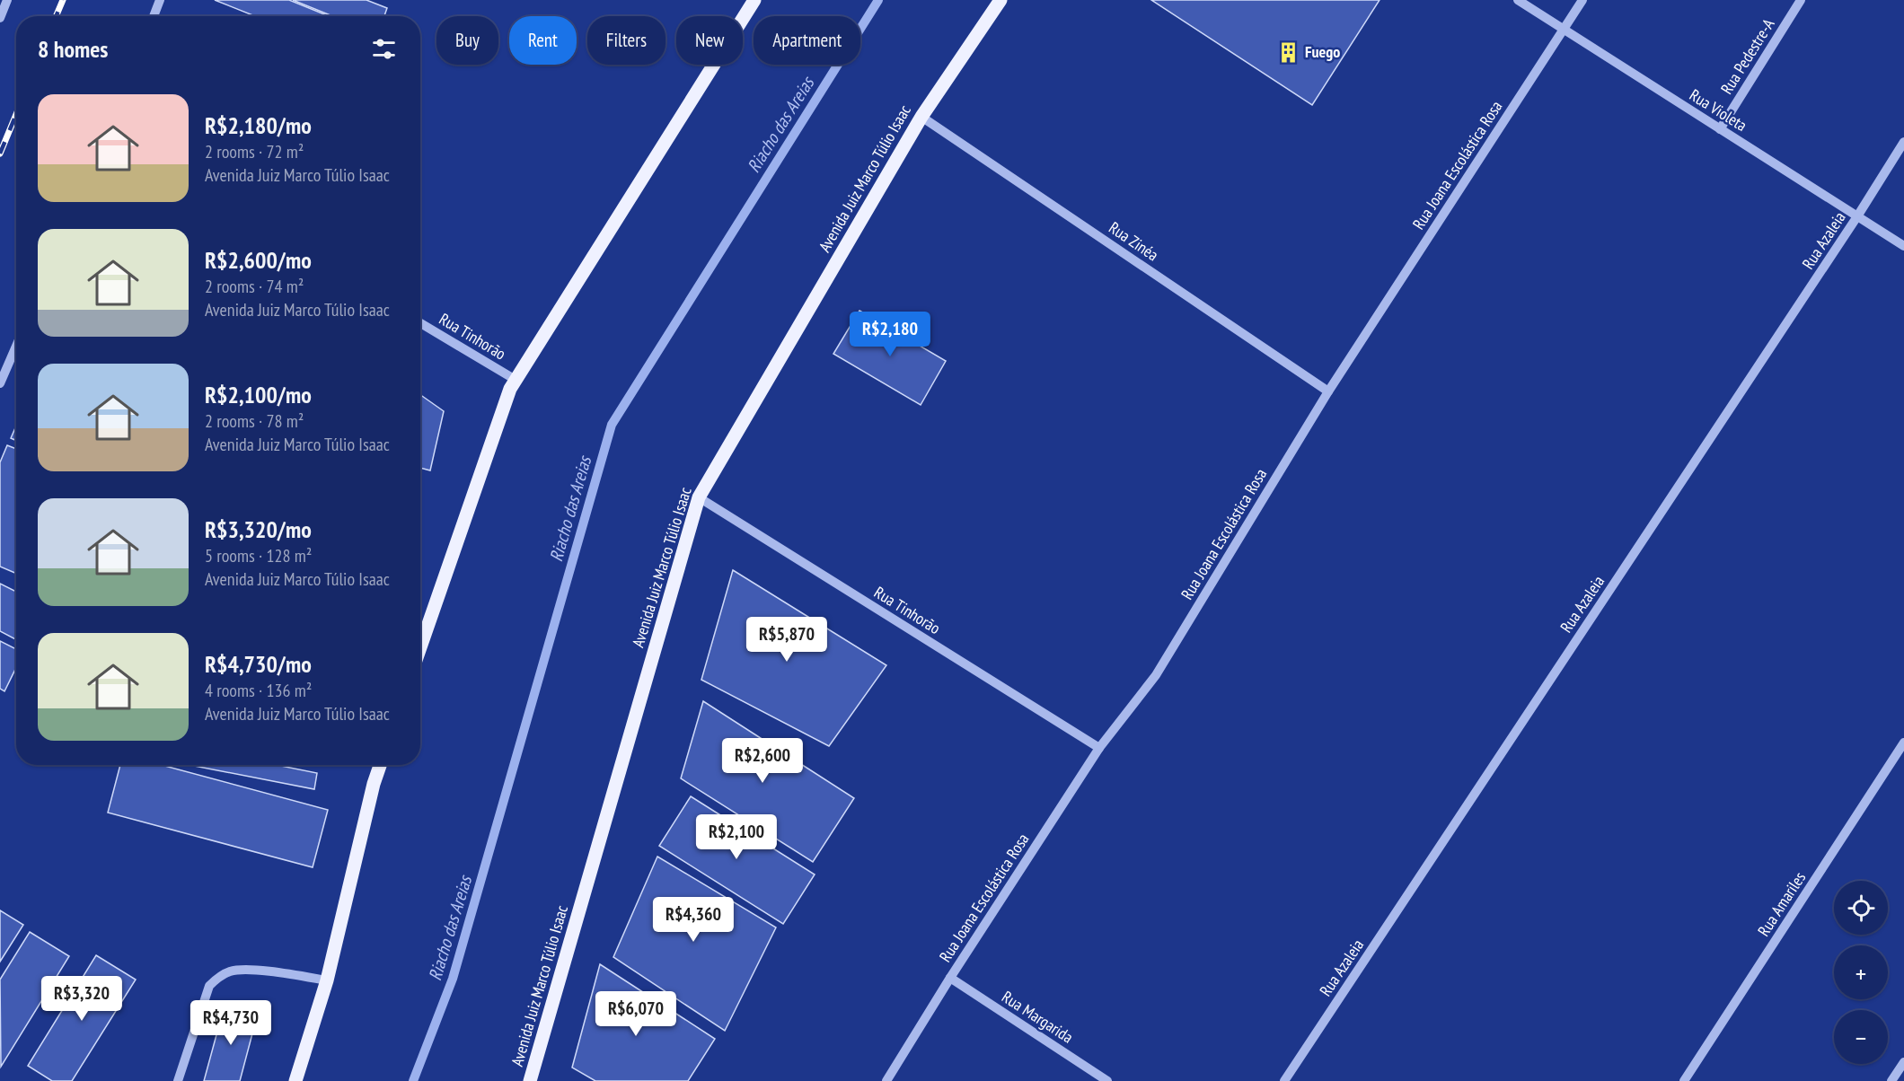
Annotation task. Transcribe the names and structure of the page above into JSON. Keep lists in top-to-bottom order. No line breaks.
{"streets":{"main road":["Avenida Juiz Marco Túlio Isaac"],"street":["Rua Pedestre-A","Rua Violeta","Rua Joana Escolástica Rosa","Rua Azaleia","Rua Zinéa","Rua Tinhorão","Rua Amariles","Rua Margarida"]},"crossings":[["Rua Pedestre-A","Rua Violeta"],["Rua Violeta","Rua Joana Escolástica Rosa"],["Rua Violeta","Rua Azaleia"],["Rua Joana Escolástica Rosa","Rua Zinéa"],["Rua Joana Escolástica Rosa","Rua Tinhorão"],["Rua Joana Escolástica Rosa","Rua Margarida"],["Avenida Juiz Marco Túlio Isaac","Rua Zinéa"],["Avenida Juiz Marco Túlio Isaac","Rua Tinhorão"]],"water":["Riacho das Areias"],"places":{"building":["Fuego"]},"page":{"chip":["Buy","Rent","Filters","New","Apartment"],"heading":"8 homes","list":[{"name":"R$2,180/mo","note":"2 rooms · 72 m² · Avenida Juiz Marco Túlio Isaac"},{"name":"R$2,600/mo","note":"2 rooms · 74 m² · Avenida Juiz Marco Túlio Isaac"},{"name":"R$2,100/mo","note":"2 rooms · 78 m² · Avenida Juiz Marco Túlio Isaac"},{"name":"R$3,320/mo","note":"5 rooms · 128 m² · Avenida Juiz Marco Túlio Isaac"},{"name":"R$4,730/mo","note":"4 rooms · 136 m² · Avenida Juiz Marco Túlio Isaac"}],"price":["R$2,180","R$5,870","R$2,600","R$2,100","R$4,360","R$3,320","R$6,070","R$4,730"],"map_buttons":["+","−"]}}
